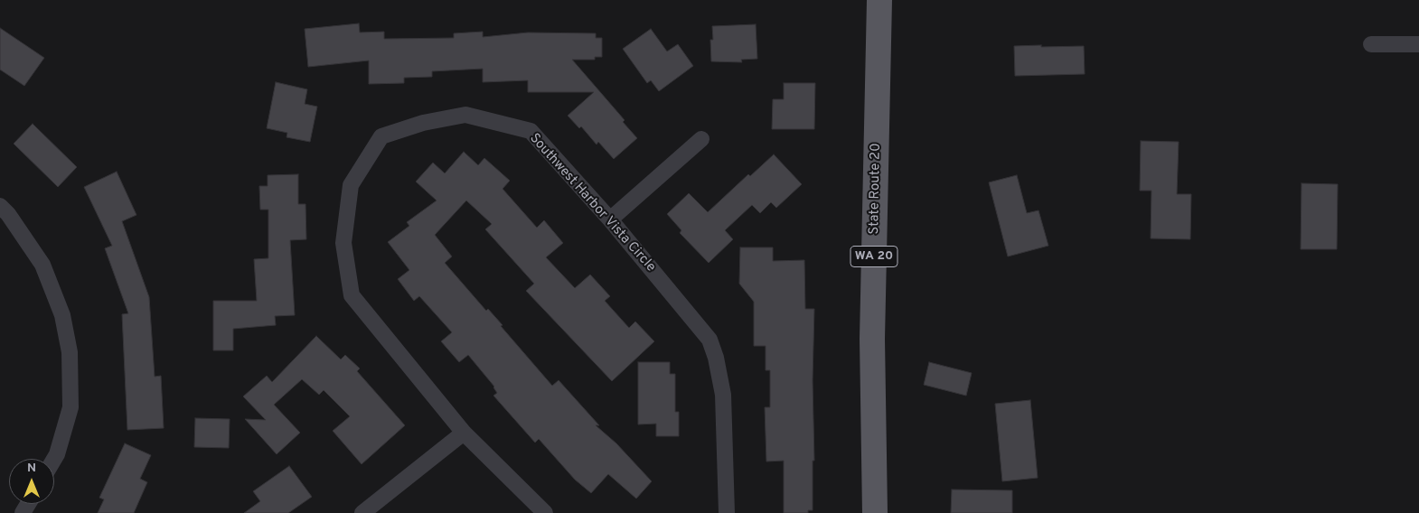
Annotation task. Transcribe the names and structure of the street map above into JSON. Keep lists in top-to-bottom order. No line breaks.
{"streets":{"main road":["State Route 20","WA 20"],"street":["Southwest Harbor Vista Circle"]},"north":"top"}
